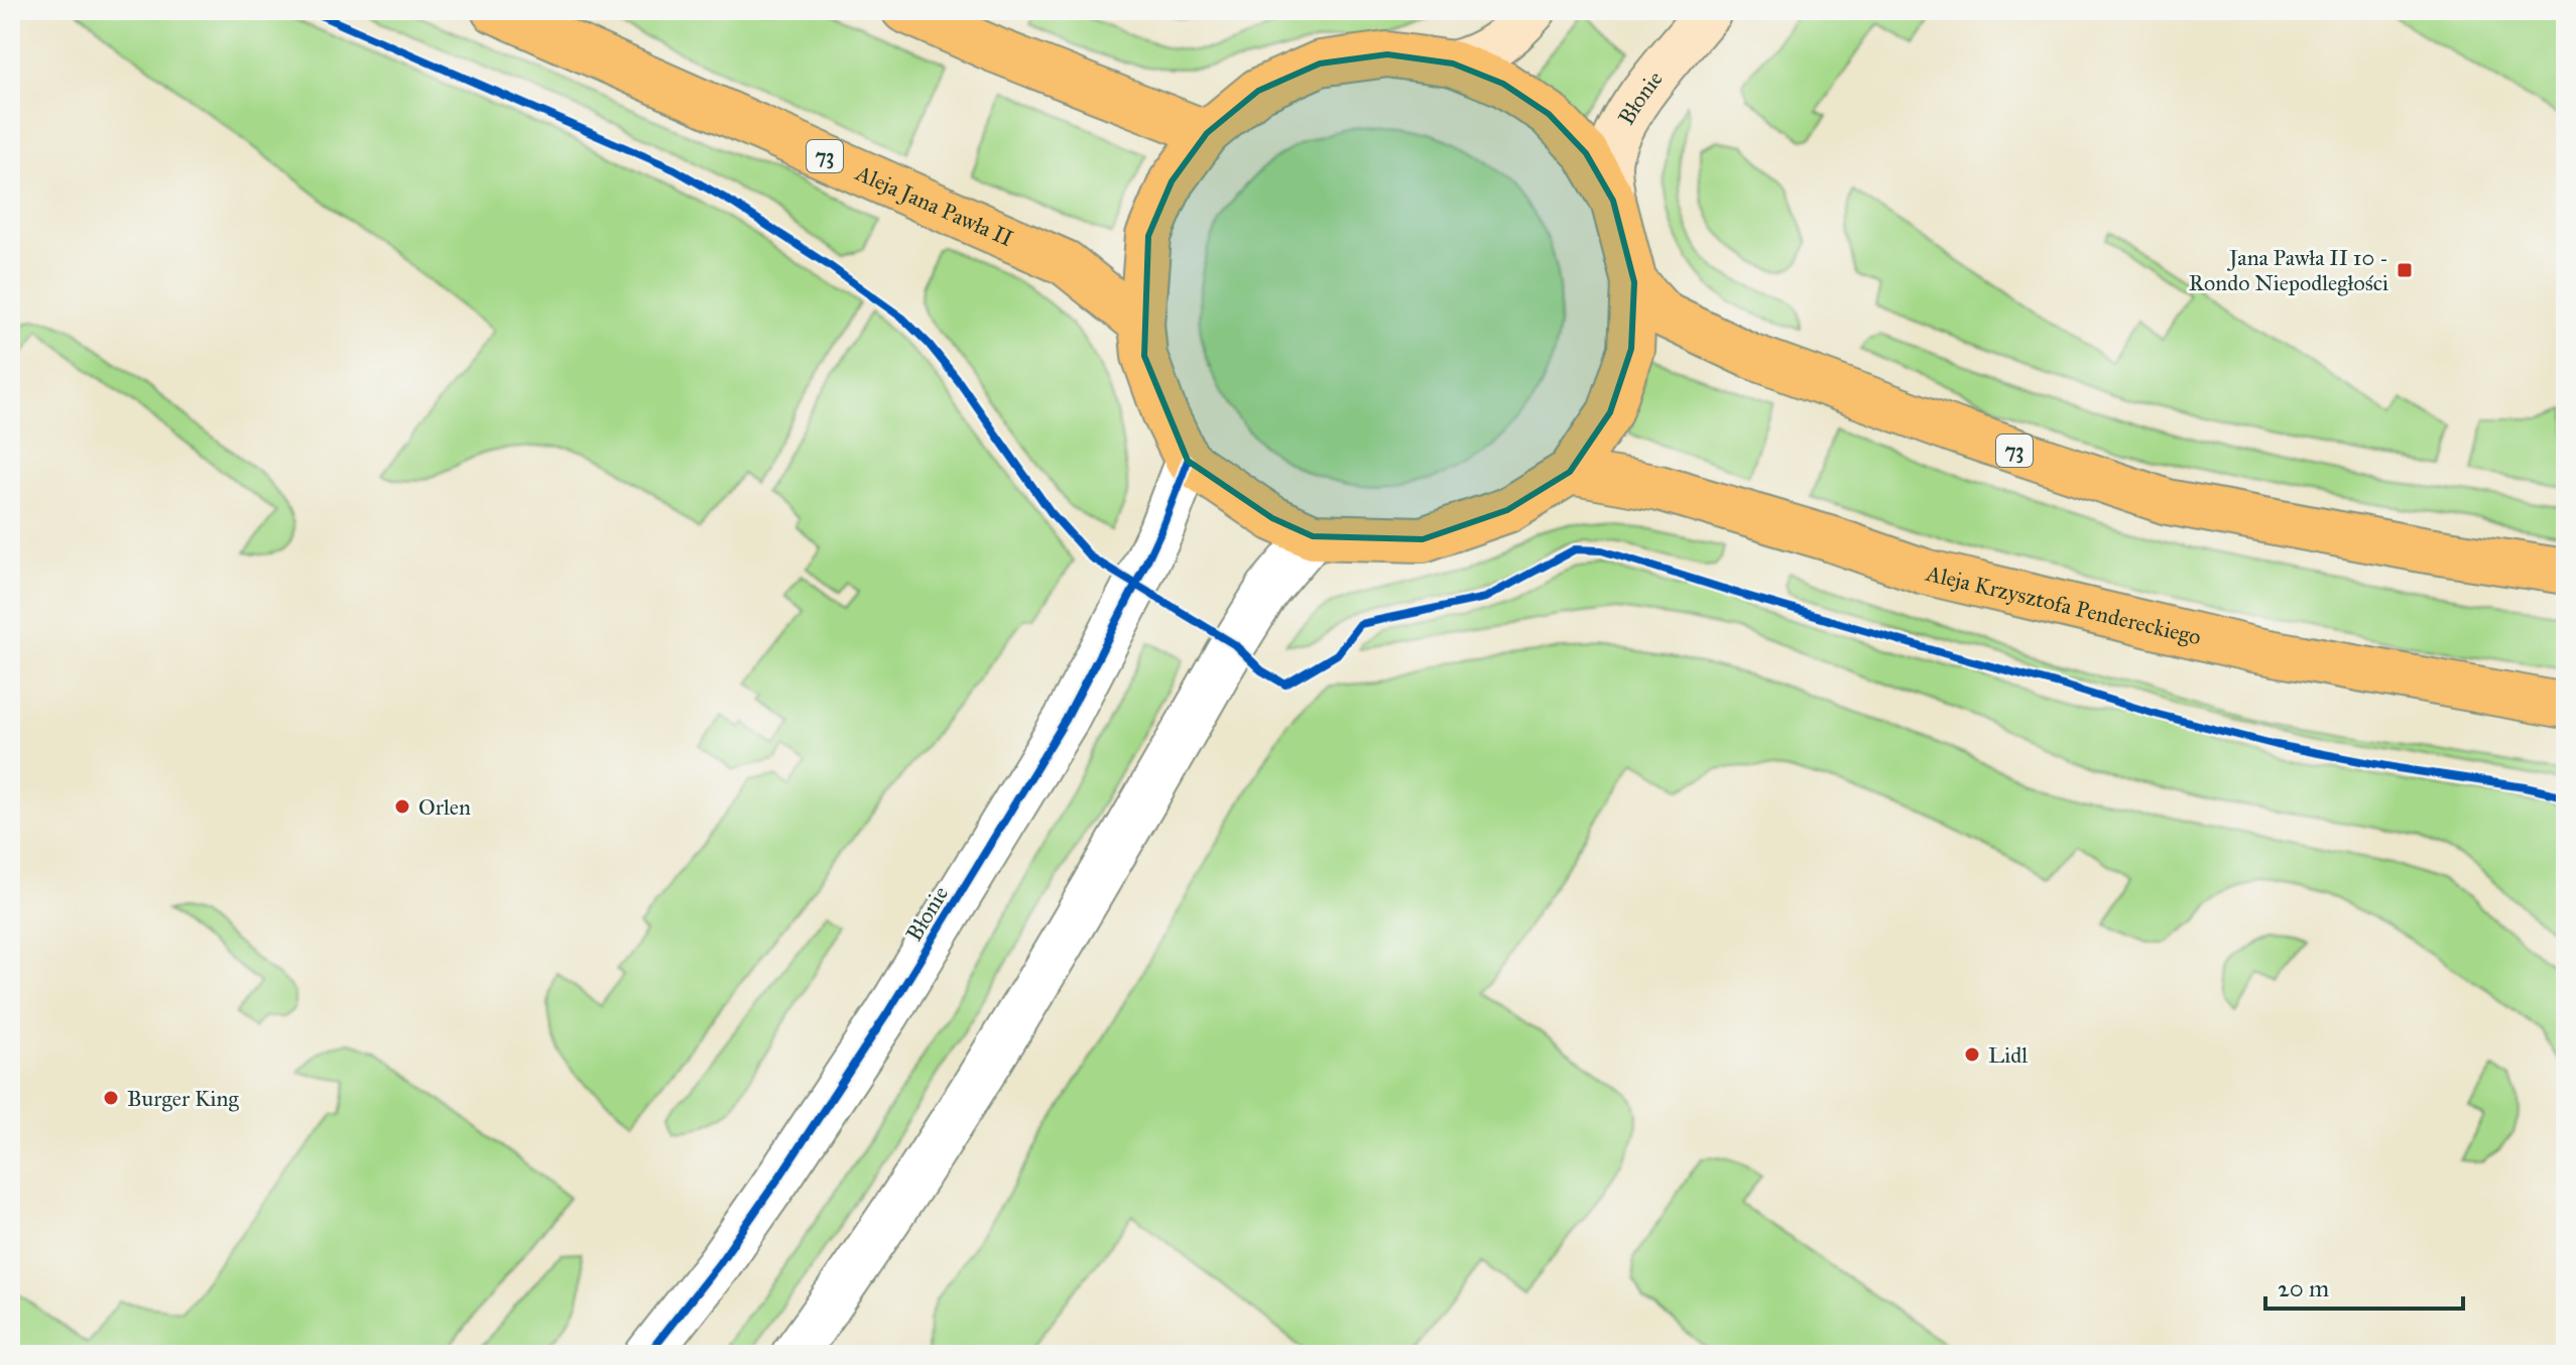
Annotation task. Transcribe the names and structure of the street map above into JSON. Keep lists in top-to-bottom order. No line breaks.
{"streets":{"main road":["Błonie","73","Aleja Jana Pawła II","Aleja Krzysztofa Pendereckiego"]},"crossings":[["Błonie","73"],["73","Aleja Jana Pawła II"],["73","Aleja Krzysztofa Pendereckiego"]],"places":{"transit":["Jana Pawła II 10 - Rondo Niepodległości"],"other":["Orlen","Lidl","Burger King"]},"scale_bar":"20 m"}
